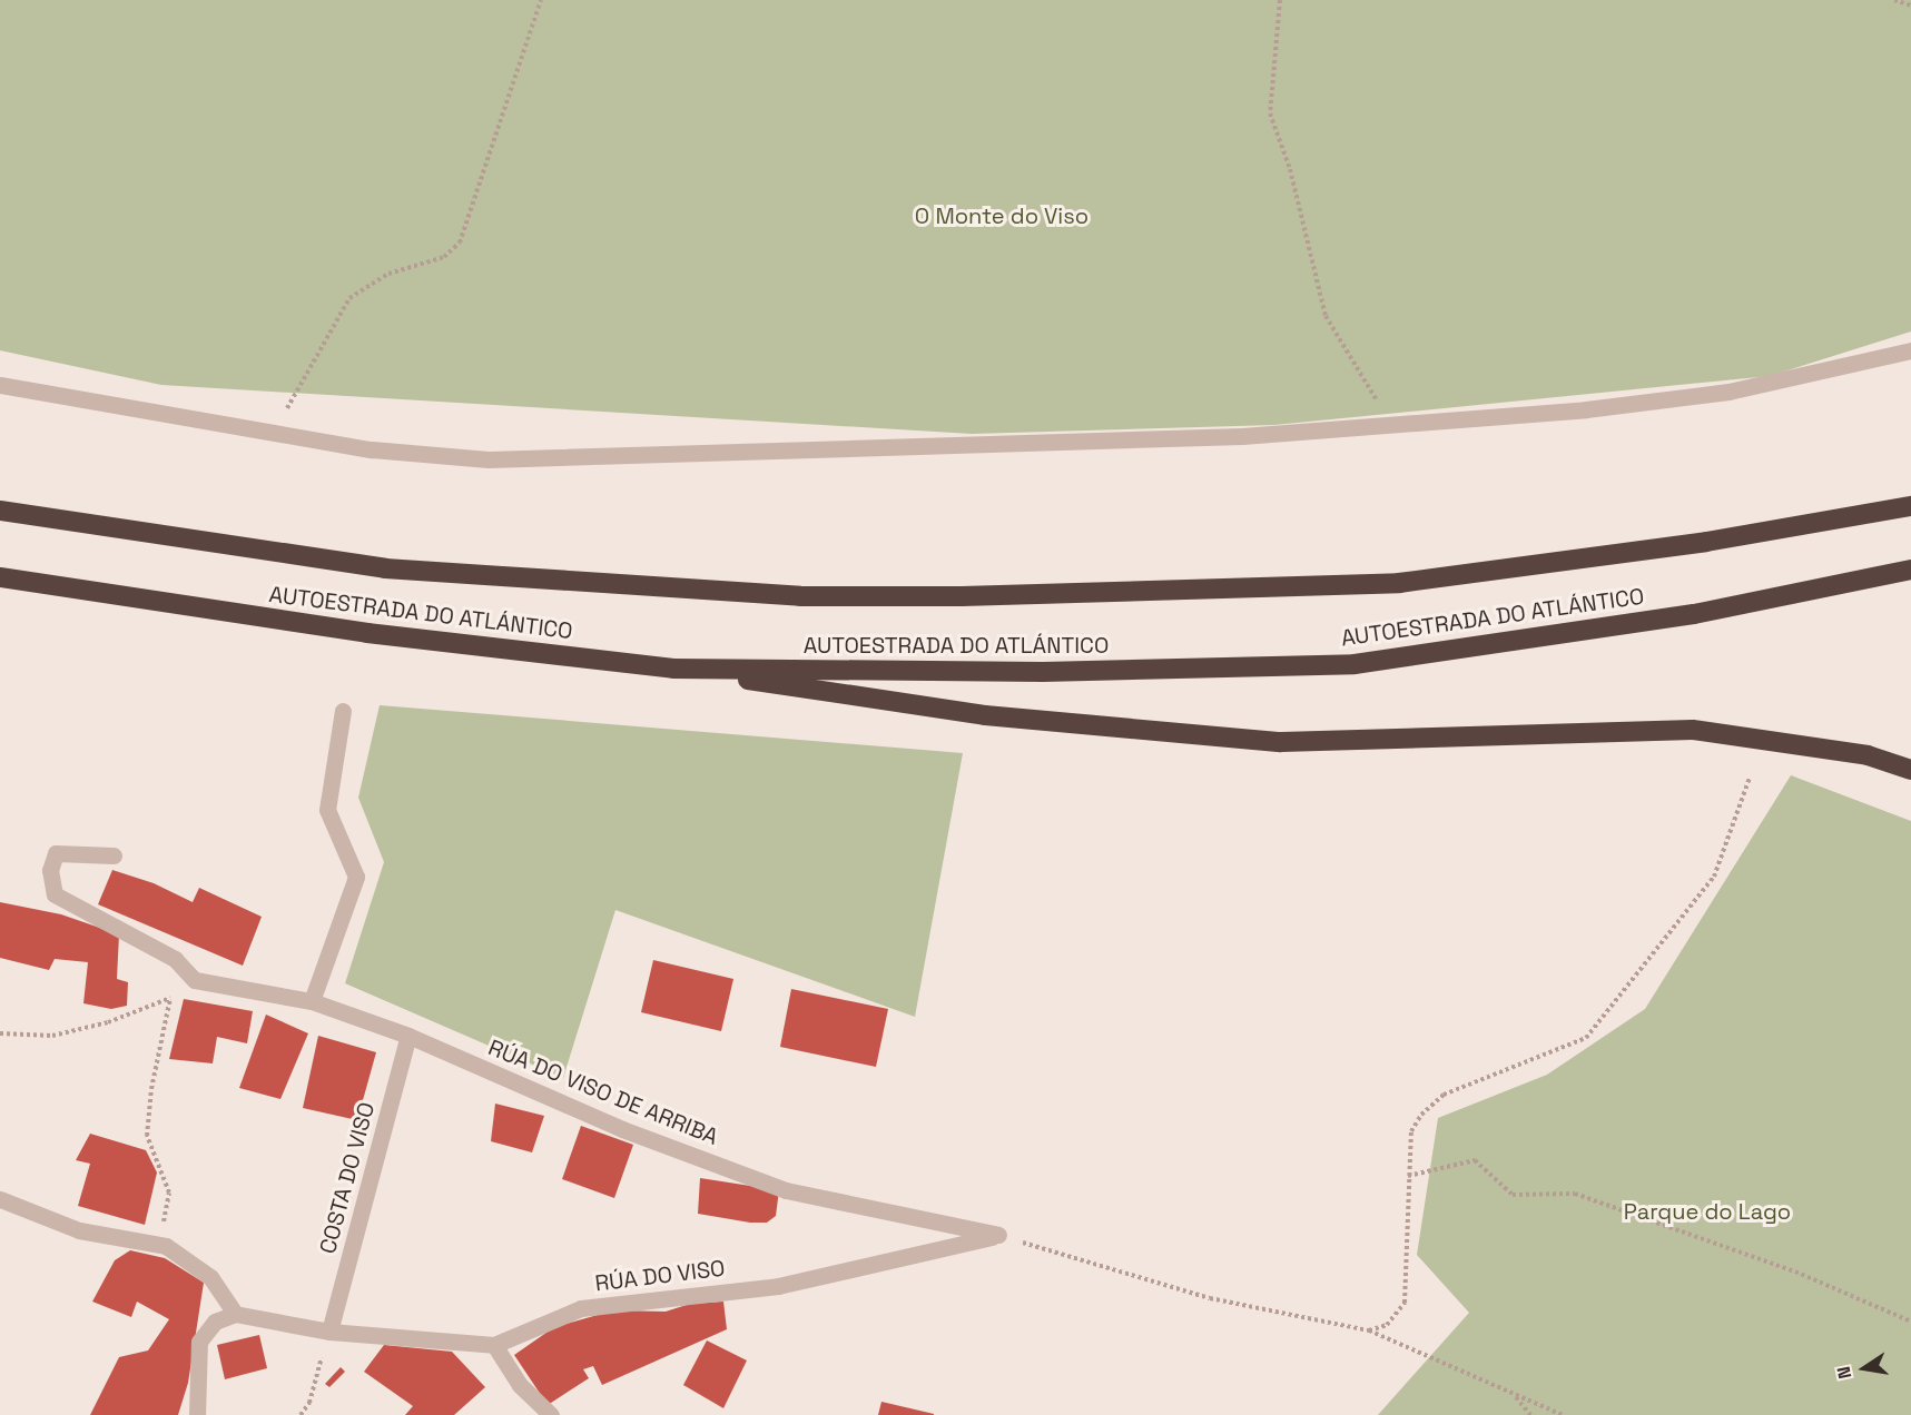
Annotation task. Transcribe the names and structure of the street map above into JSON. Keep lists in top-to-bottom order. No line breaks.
{"streets":{"highway":["AUTOESTRADA DO ATLÁNTICO"],"street":["RÚA DO VISO DE ARRIBA","COSTA DO VISO","RÚA DO VISO"]},"crossings":[["RÚA DO VISO DE ARRIBA","COSTA DO VISO"],["RÚA DO VISO DE ARRIBA","RÚA DO VISO"],["COSTA DO VISO","RÚA DO VISO"]],"parks":["O Monte do Viso","Parque do Lago"],"north":"left"}
